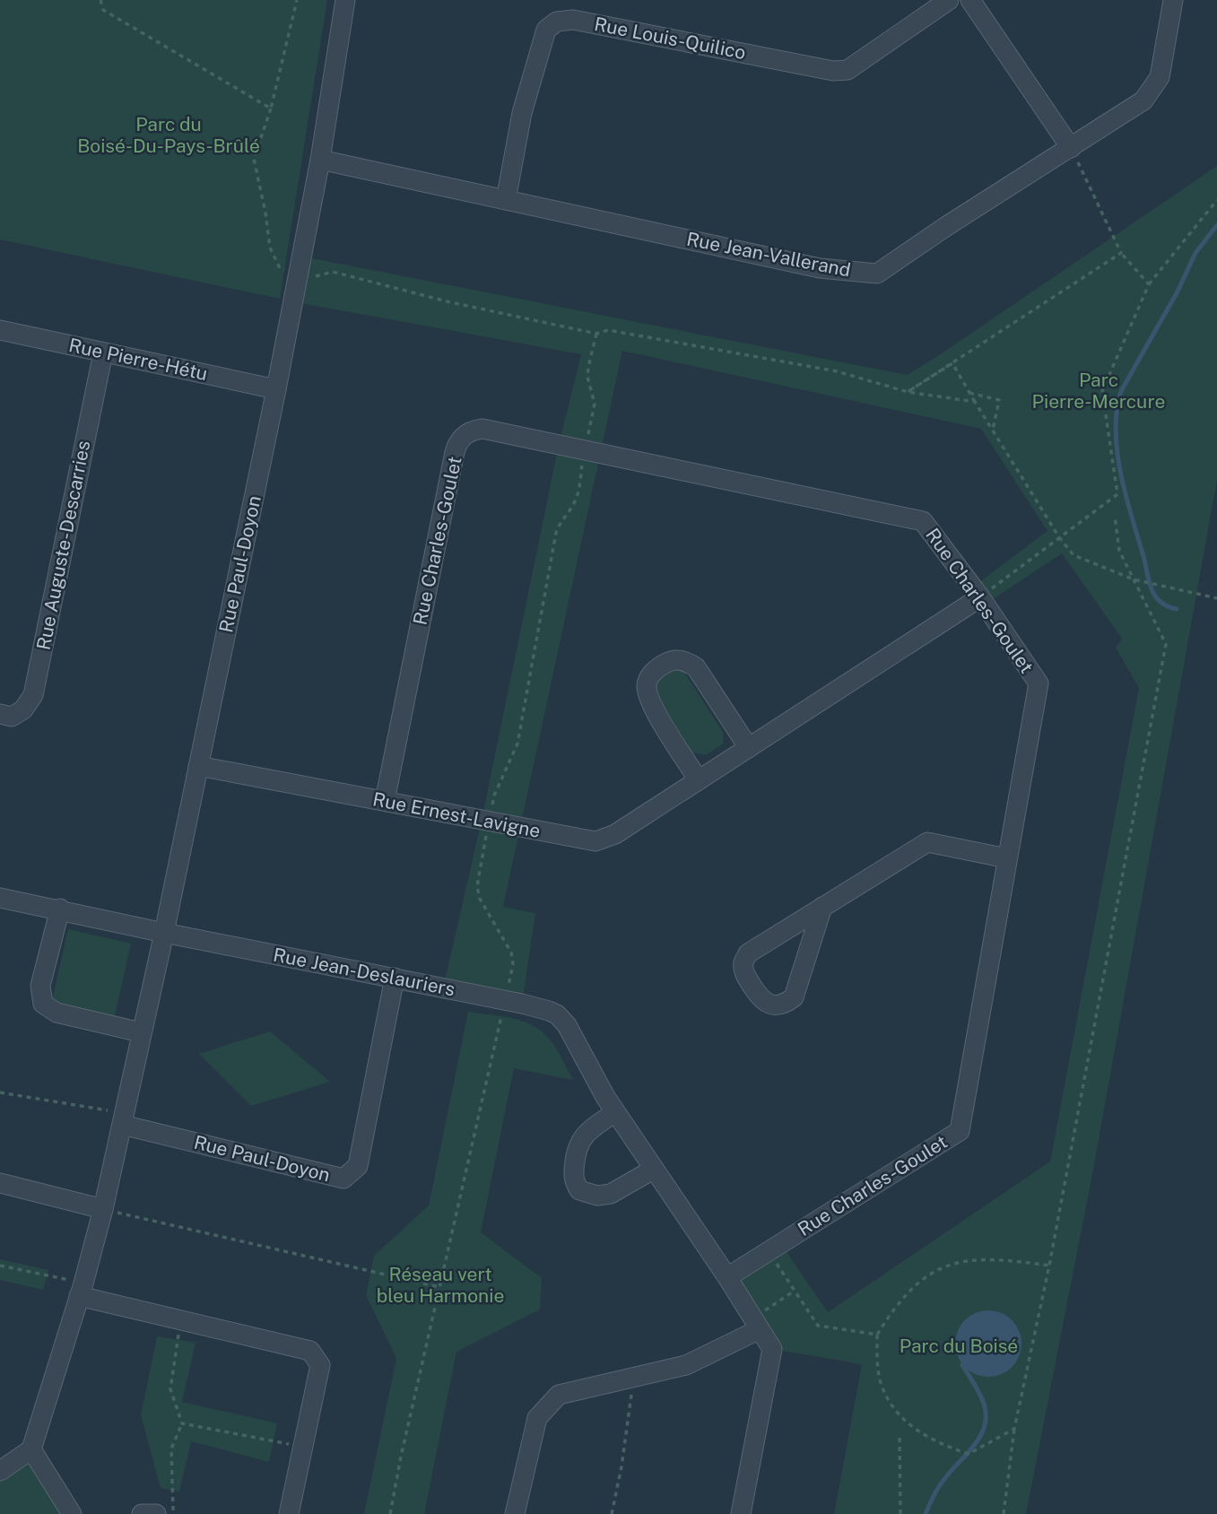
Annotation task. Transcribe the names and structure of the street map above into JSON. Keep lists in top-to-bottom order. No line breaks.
{"streets":{"street":["Rue Louis-Quilico","Rue Jean-Vallerand","Rue Pierre-Hétu","Rue Charles-Goulet","Rue Auguste-Descarries","Rue Paul-Doyon","Rue Ernest-Lavigne","Rue Jean-Deslauriers"]},"crossings":[["Rue Louis-Quilico","Rue Jean-Vallerand"],["Rue Jean-Vallerand","Rue Paul-Doyon"],["Rue Pierre-Hétu","Rue Auguste-Descarries"],["Rue Pierre-Hétu","Rue Paul-Doyon"],["Rue Charles-Goulet","Rue Ernest-Lavigne"],["Rue Charles-Goulet","Rue Jean-Deslauriers"],["Rue Paul-Doyon","Rue Ernest-Lavigne"],["Rue Paul-Doyon","Rue Jean-Deslauriers"]],"parks":["Parc du Boisé-Du-Pays-Brûlé","Parc Pierre-Mercure","Réseau vert bleu Harmonie","Parc du Boisé"]}
